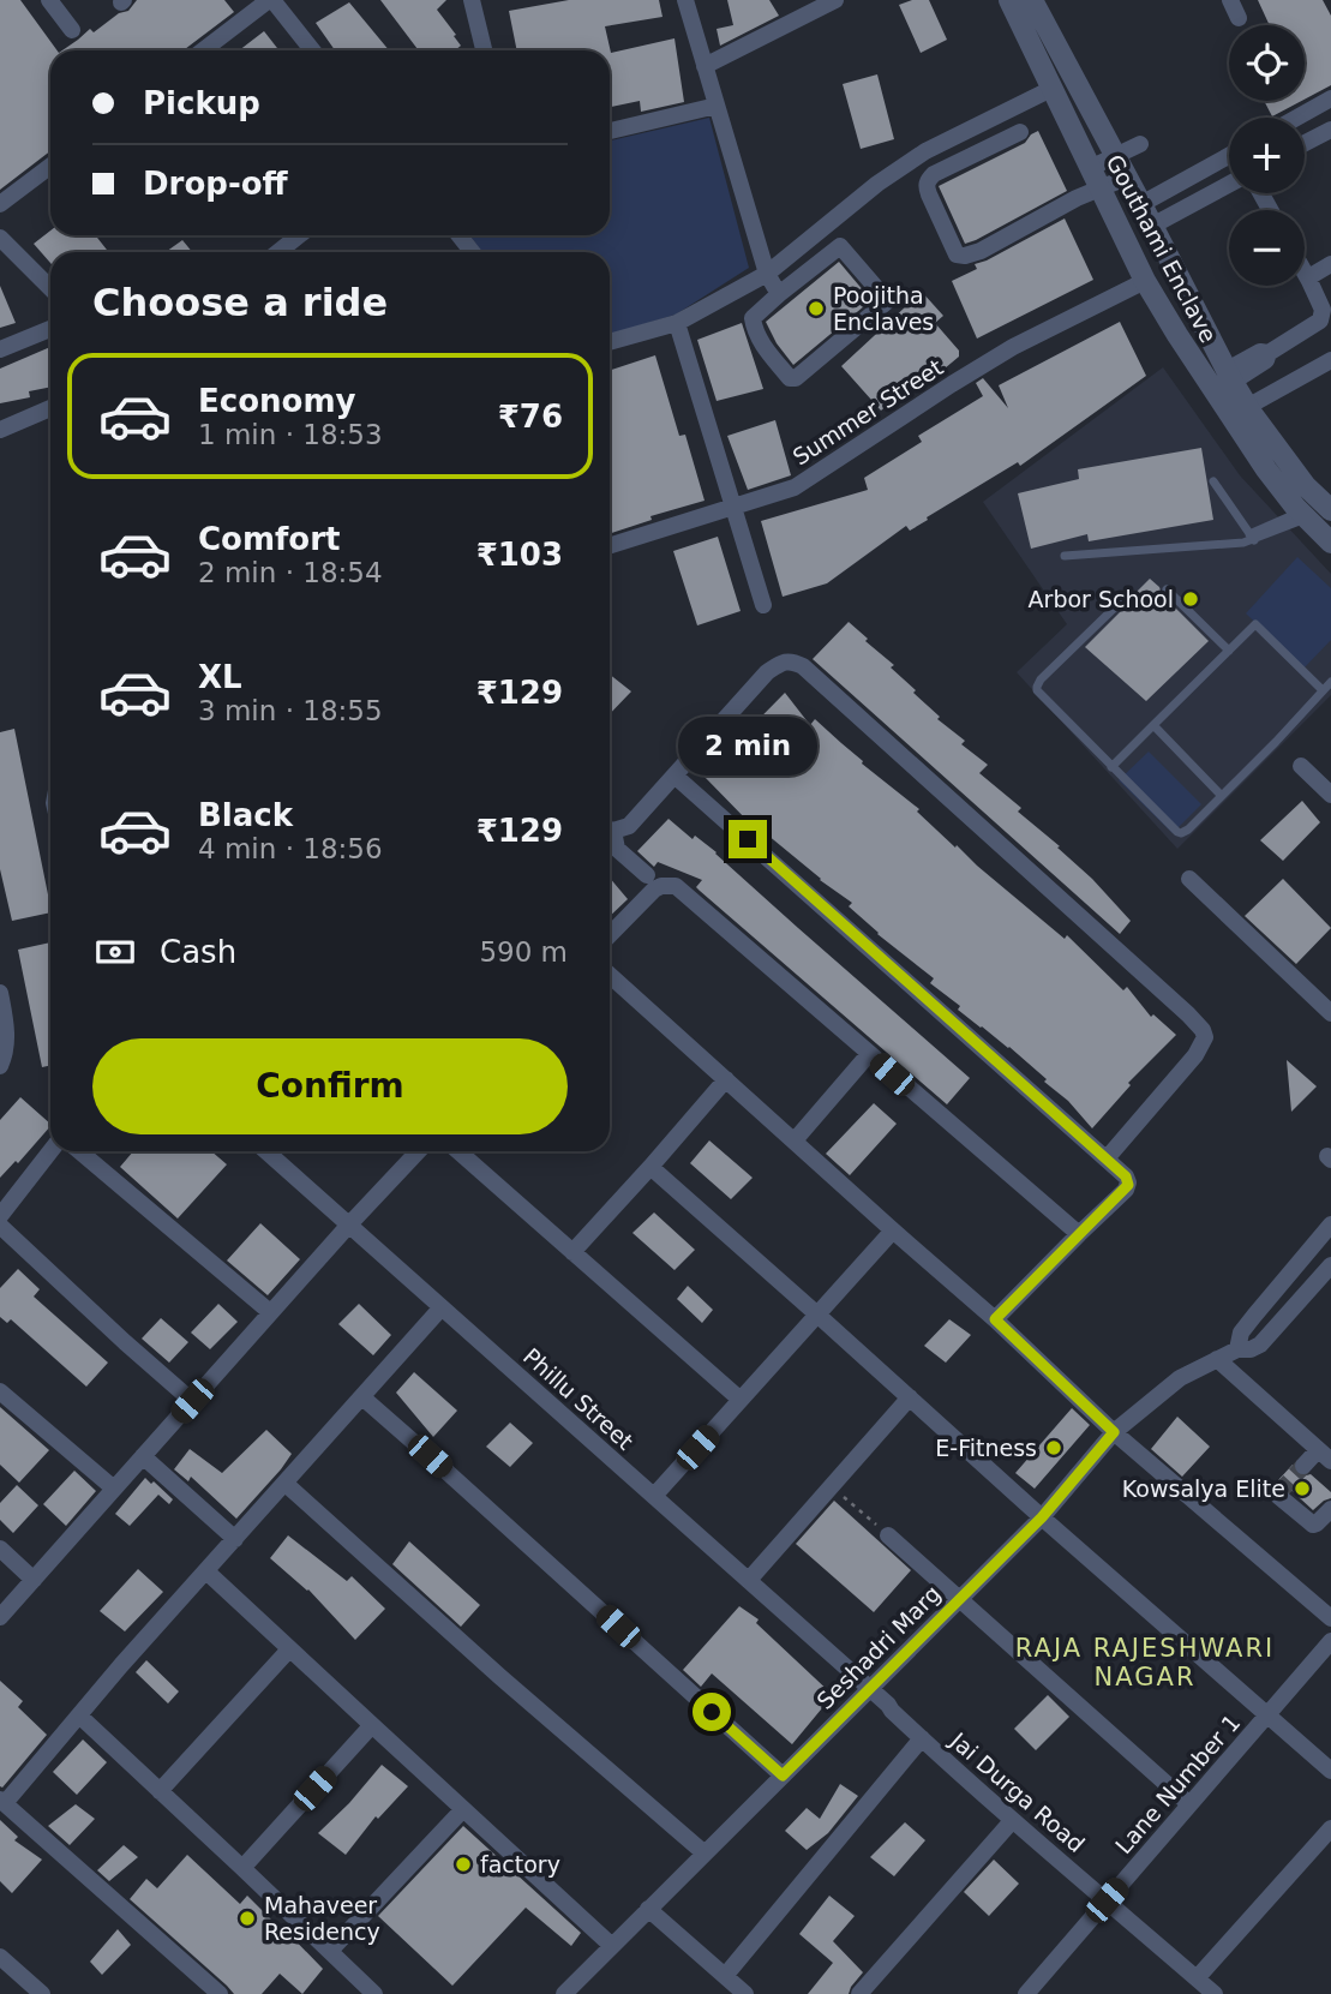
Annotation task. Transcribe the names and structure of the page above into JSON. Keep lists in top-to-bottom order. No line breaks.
{"streets":{"street":["Gouthami Enclave","Summer Street","Phillu Street","Seshadri Marg","Lane Number 1","Jai Durga Road"]},"crossings":[["Gouthami Enclave","Summer Street"],["Phillu Street","Seshadri Marg"],["Phillu Street","Jai Durga Road"],["Seshadri Marg","Jai Durga Road"],["Lane Number 1","Jai Durga Road"]],"districts":["RAJA RAJESHWARI NAGAR"],"places":["Poojitha Enclaves","Arbor School","E-Fitness","Kowsalya Elite","factory","Mahaveer Residency"],"page":{"map_buttons":["+","−"],"banner":["Pickup","Drop-off"],"heading":"Choose a ride","list":[{"name":"Economy","note":"1 min · 18:53","value":"₹76"},{"name":"Comfort","note":"2 min · 18:54","value":"₹103"},{"name":"XL","note":"3 min · 18:55","value":"₹129"},{"name":"Black","note":"4 min · 18:56","value":"₹129"}],"bubble":"2 min","pay":["Cash","590 m"],"buttons":"Confirm"}}
